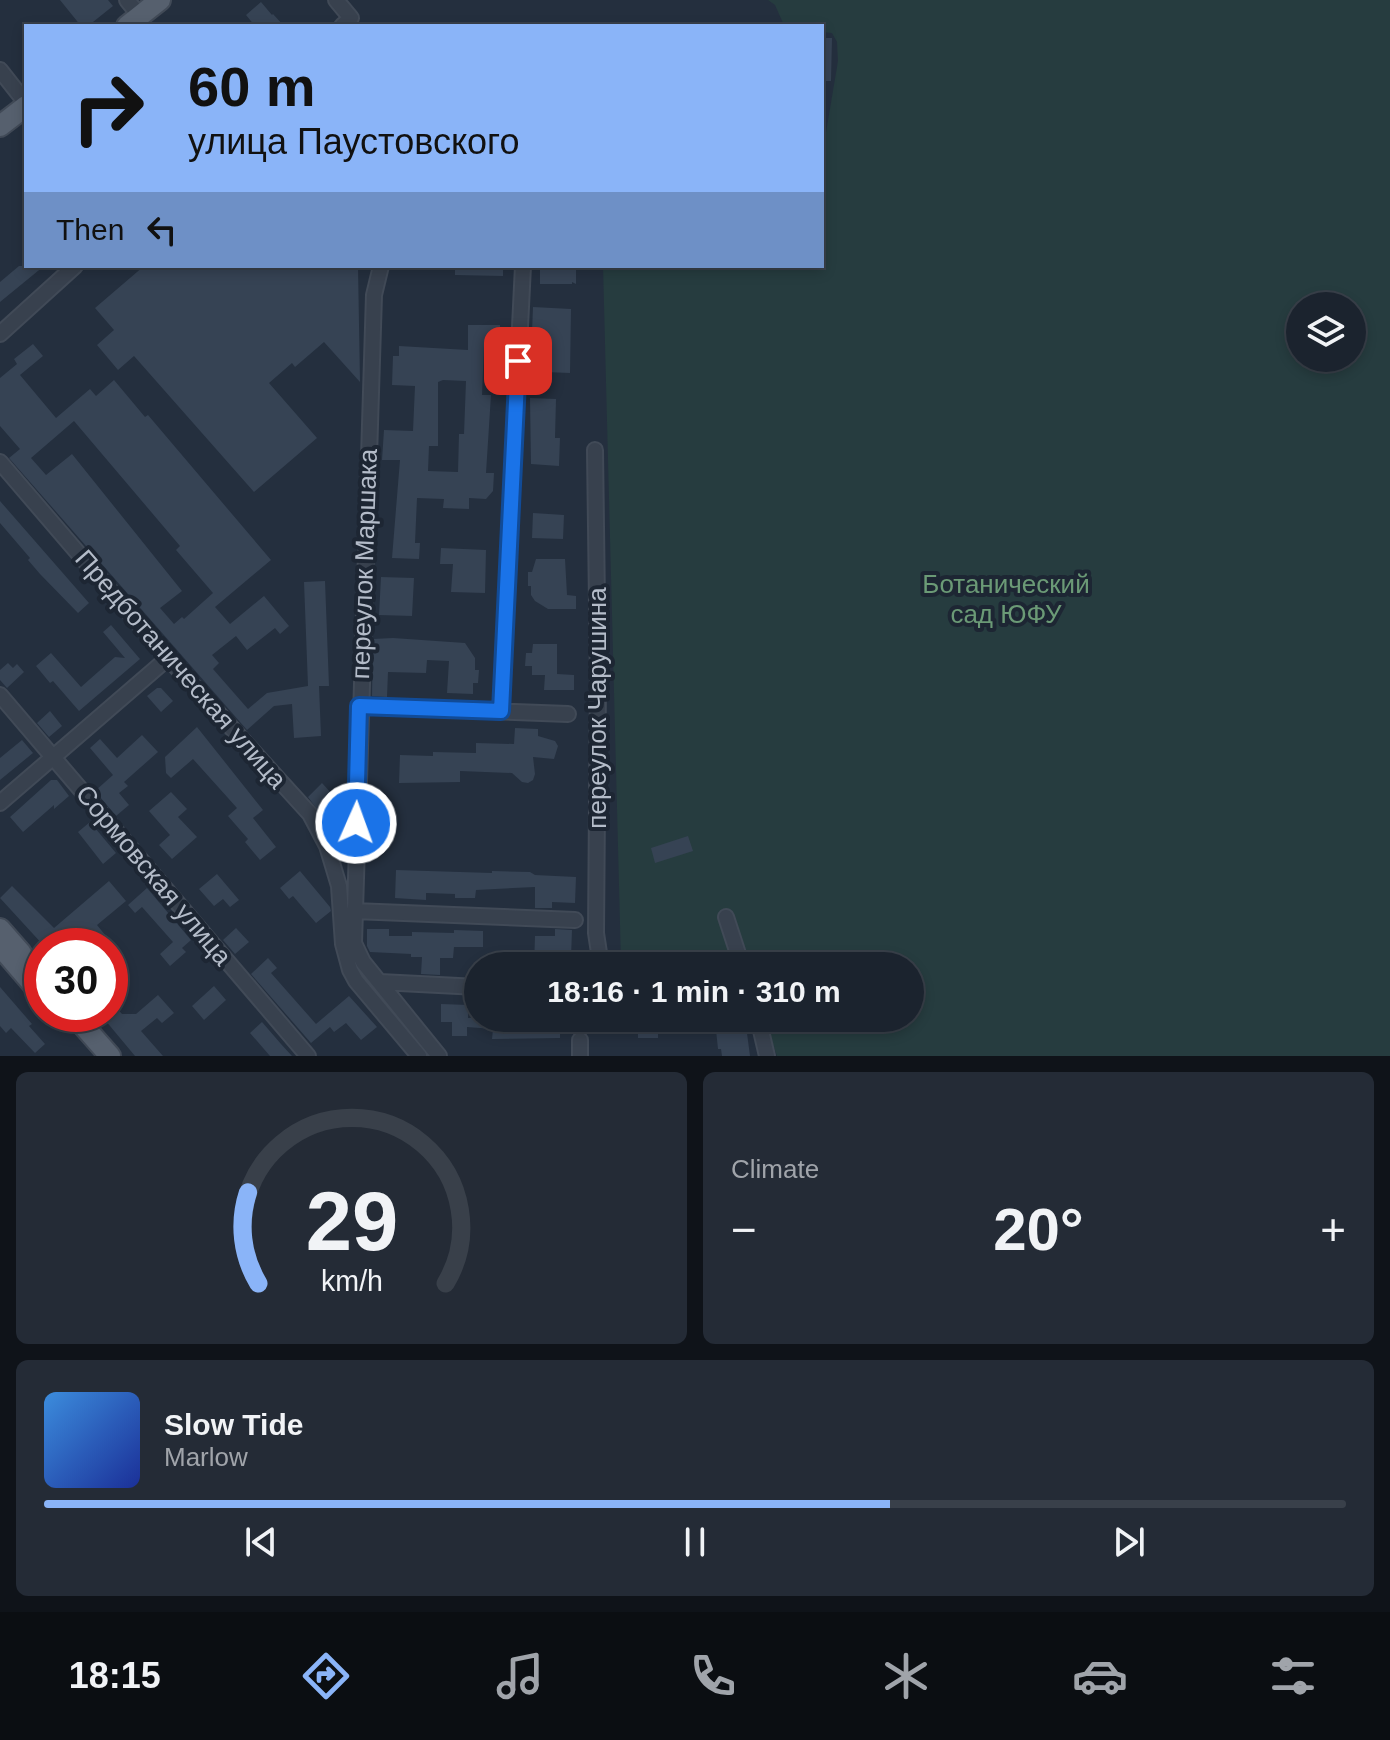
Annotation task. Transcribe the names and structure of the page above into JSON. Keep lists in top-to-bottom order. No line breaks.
{"streets":{"street":["переулок Маршака","Предботаническая улица","переулок Чарушина","Сормовская улица"]},"parks":["Ботанический сад ЮФУ"],"page":{"turn":["60 m","улица Паустовского"],"then":"Then","limit":"30","trip":"18:16 · 1 min · 310 m","tile":"Climate","heat":["−","20°","+"],"song":["Slow Tide","Marlow"],"tabs":"18:15","gauge":["29","km/h"]}}
